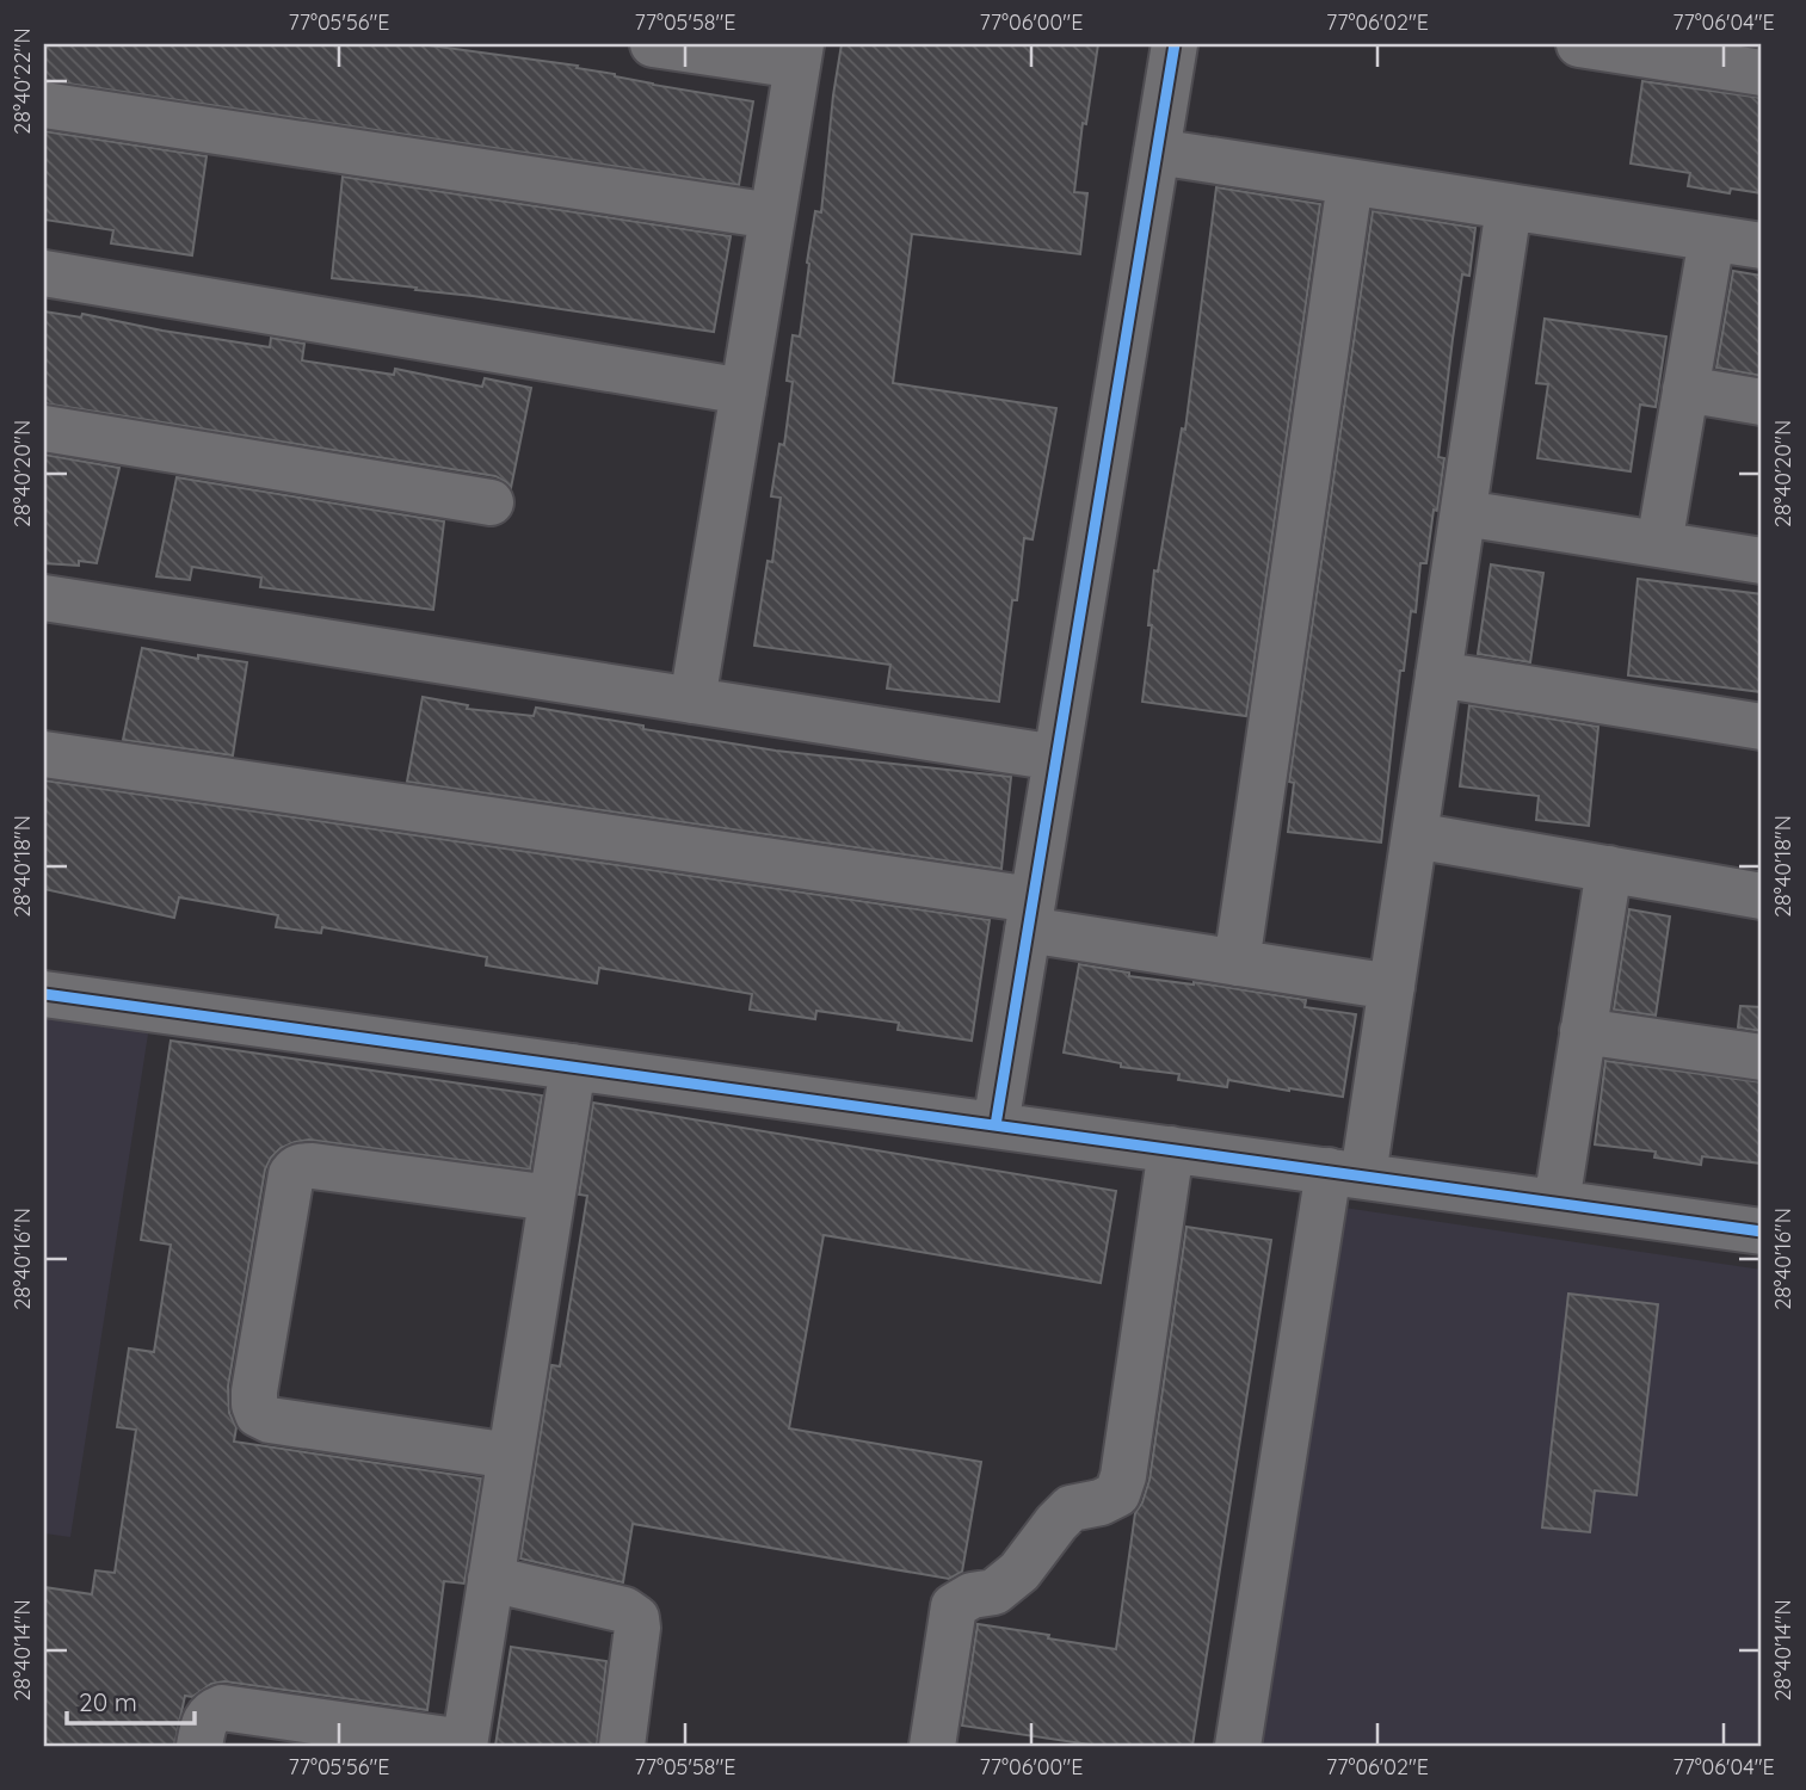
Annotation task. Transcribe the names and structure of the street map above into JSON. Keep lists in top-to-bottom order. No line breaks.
{"scale_bar":"20 m","coordinates":["77°05'56\"E","77°05'58\"E","77°06'00\"E","77°06'02\"E","77°06'04\"E","28°40'22\"N","28°40'20\"N","28°40'18\"N","28°40'16\"N","28°40'14\"N"]}
